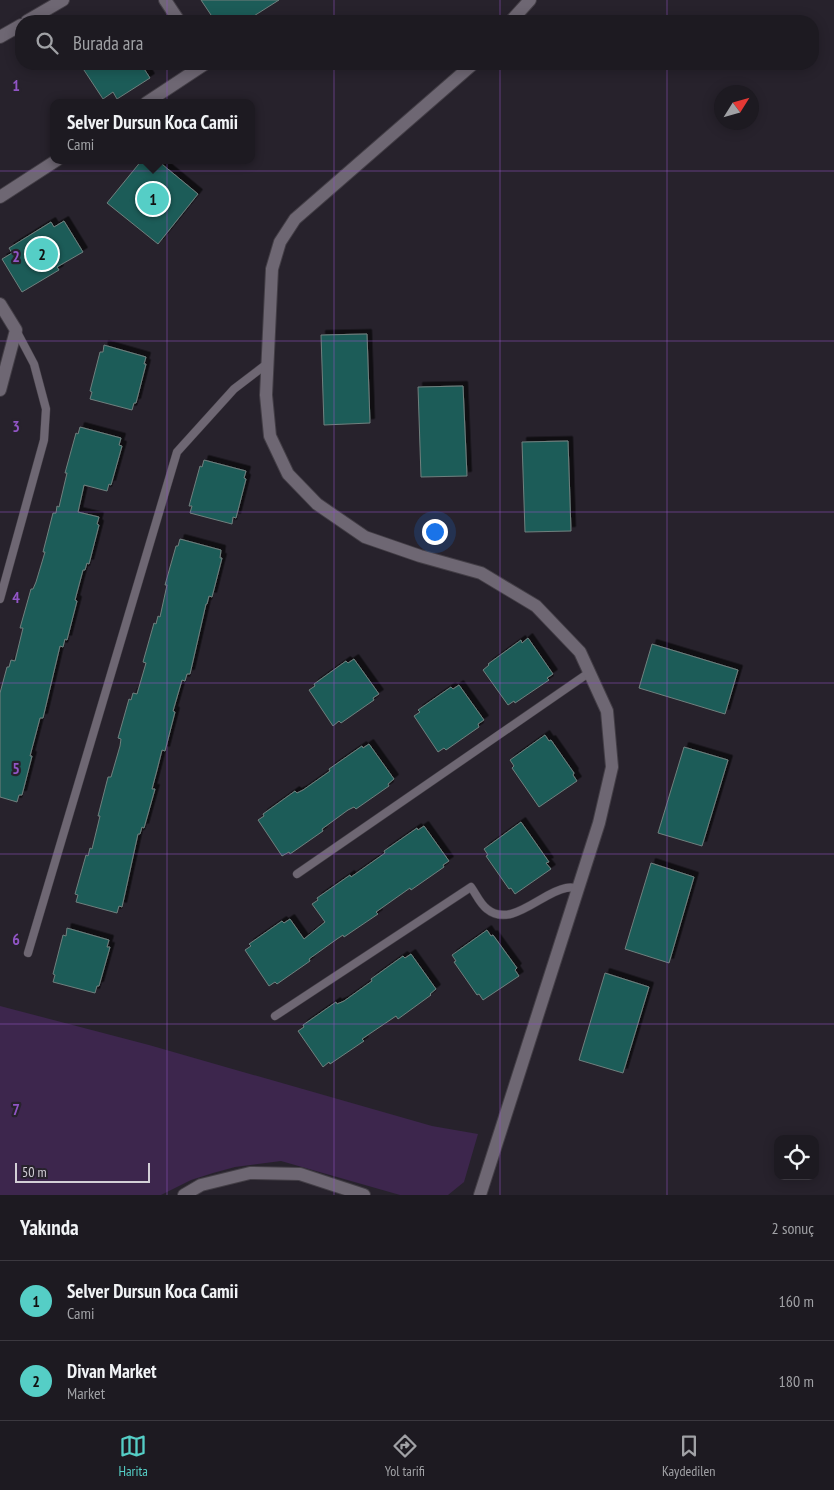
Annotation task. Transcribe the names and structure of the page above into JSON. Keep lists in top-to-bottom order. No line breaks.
{"scale_bar":"50 m","north":"top right","page":{"search":"Burada ara","popup":["Selver Dursun Koca Camii","Cami"],"pins":["1","2"],"scale":"50 m","heading":["Yakında","2 sonuç"],"list":[{"mark":"1","name":"Selver Dursun Koca Camii","note":"Cami","value":"160 m"},{"mark":"2","name":"Divan Market","note":"Market","value":"180 m"}],"nav":["Harita","Yol tarifi","Kaydedilen"]},"grid":{"rows":["1","2","3","4","5","6","7"]}}
